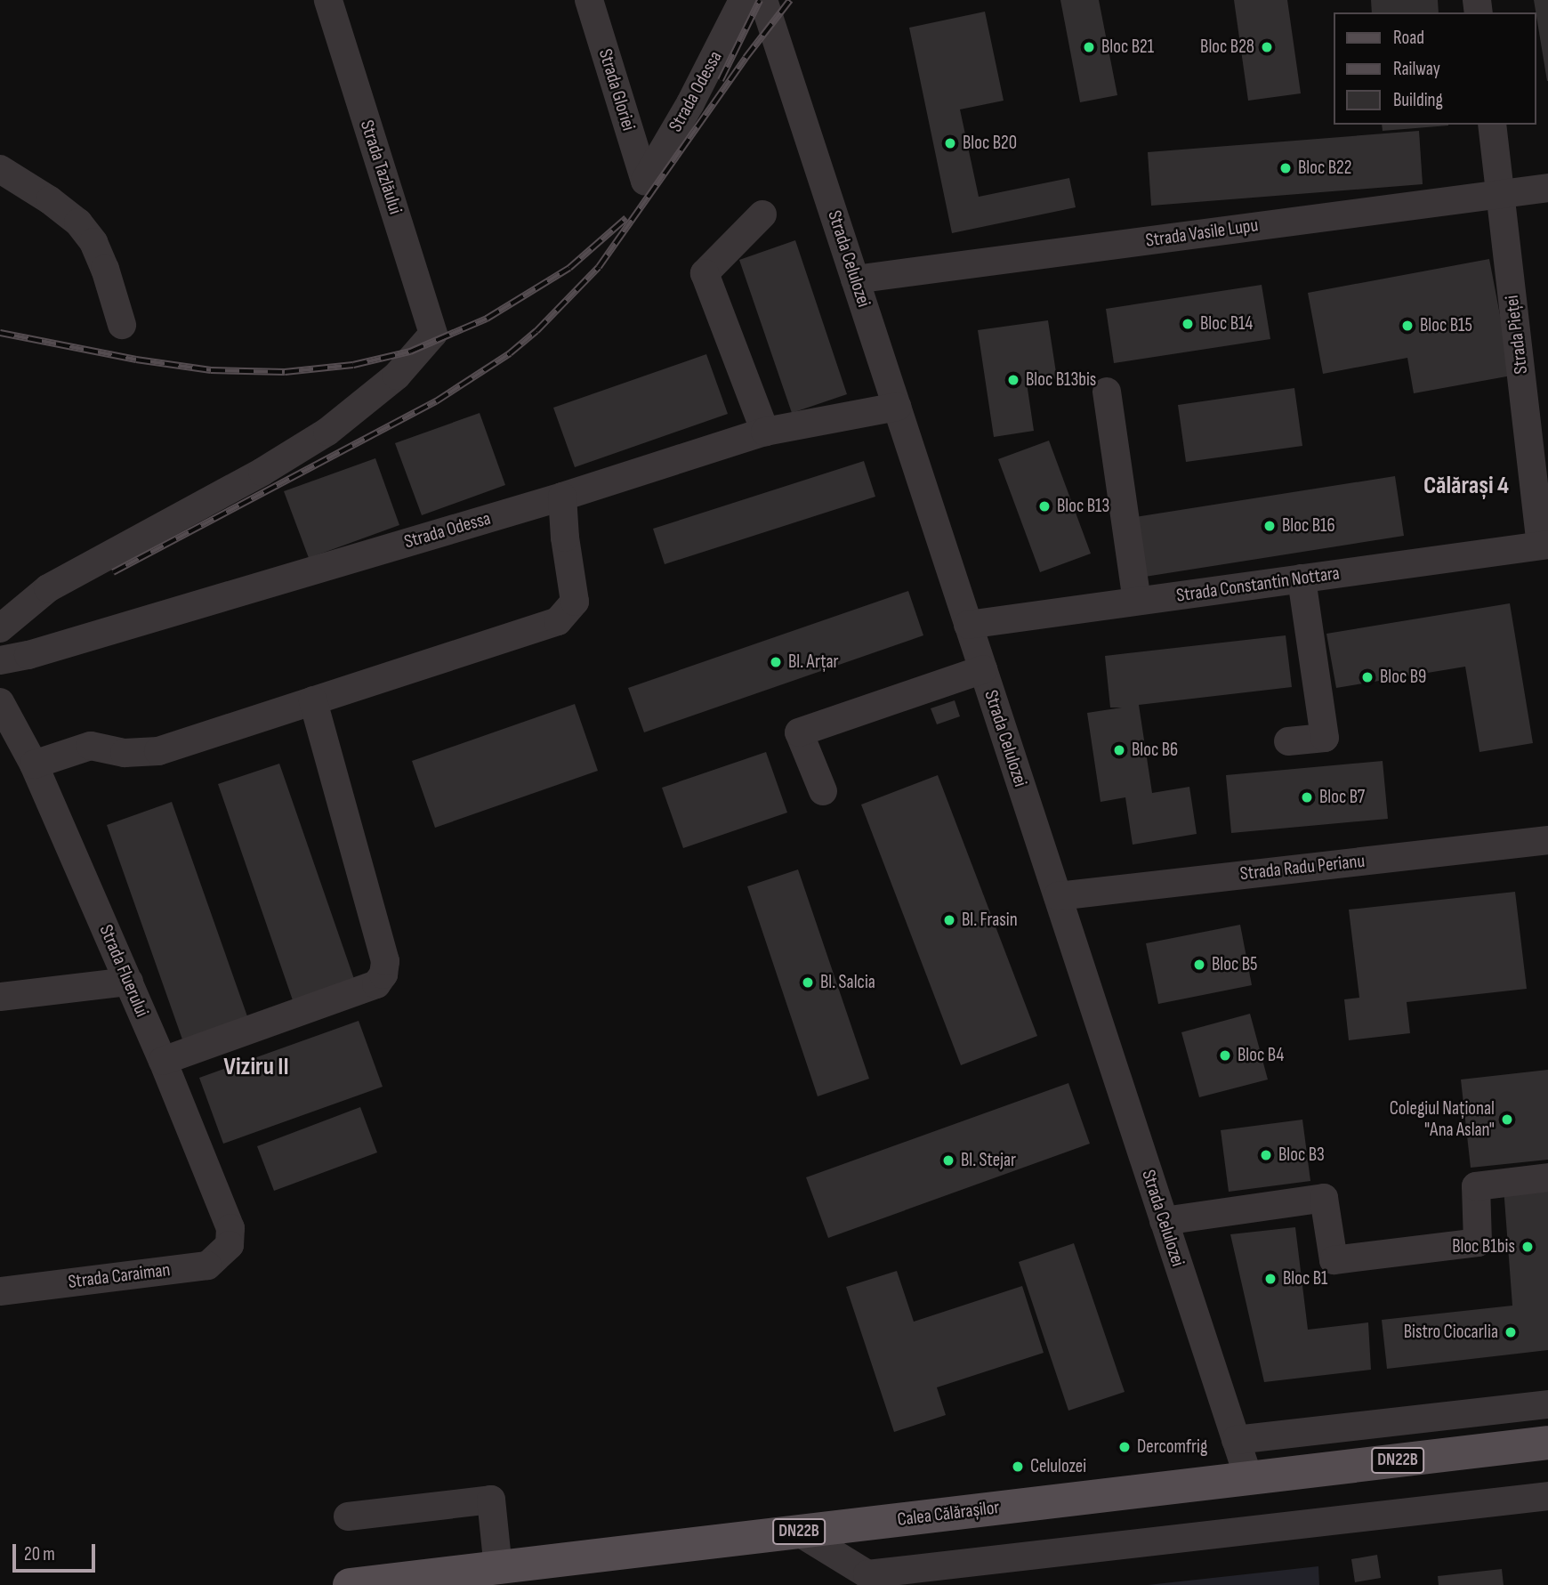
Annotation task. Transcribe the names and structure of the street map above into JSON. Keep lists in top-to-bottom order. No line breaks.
{"streets":{"main road":["DN22B","Calea Călărașilor"],"street":["Strada Gloriei","Strada Odessa","Strada Tazlăului","Strada Vasile Lupu","Strada Celulozei","Strada Pieței","Strada Constantin Nottara","Strada Radu Perianu","Strada Fluerului","Strada Caraiman"]},"crossings":[["Strada Gloriei","Strada Odessa"],["Strada Odessa","Strada Celulozei"],["Strada Vasile Lupu","Strada Celulozei"],["Strada Vasile Lupu","Strada Pieței"],["Strada Celulozei","Strada Constantin Nottara"],["Strada Celulozei","Strada Radu Perianu"],["Strada Celulozei","Calea Călărașilor"],["Strada Pieței","Strada Constantin Nottara"],["Strada Fluerului","Strada Caraiman"]],"districts":["Călărași 4","Viziru II"],"places":["Bloc B21","Bloc B28","Bloc B20","Bloc B22","Bloc B14","Bloc B15","Bloc B13bis","Bloc B13","Bloc B16","Bl. Arțar","Bloc B9","Bloc B6","Bloc B7","Bl. Frasin","Bloc B5","Bl. Salcia","Bloc B4","Colegiul Național \"Ana Aslan\"","Bloc B3","Bl. Stejar","Bloc B1bis","Bloc B1","Bistro Ciocarlia","Dercomfrig","Celulozei"],"legend":["Road","Railway","Building"],"scale_bar":"20 m"}
